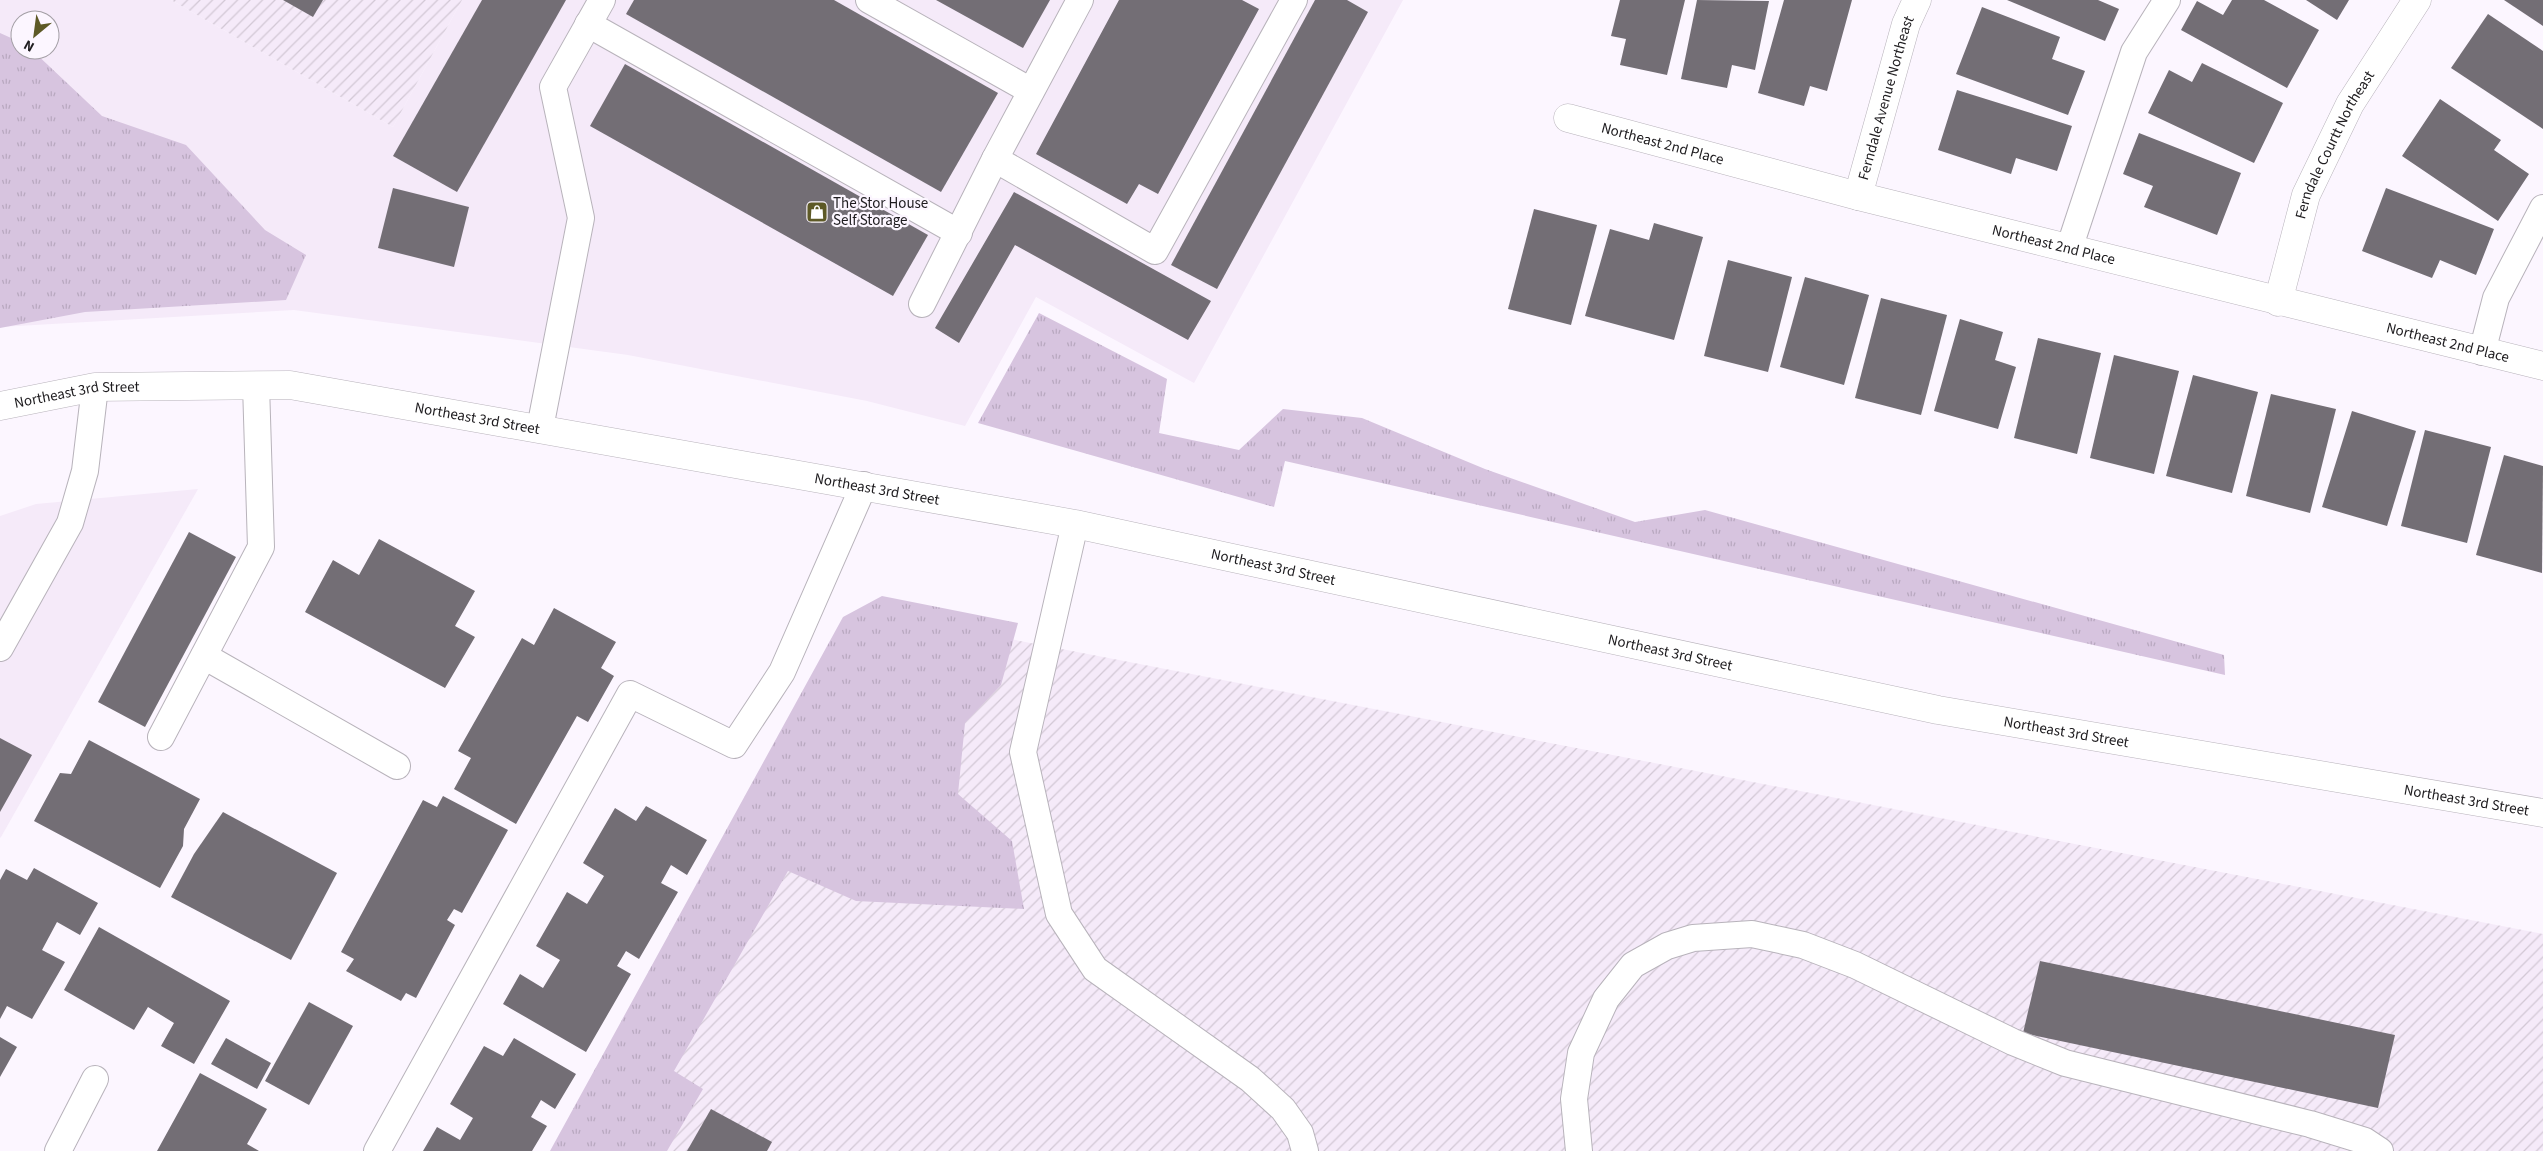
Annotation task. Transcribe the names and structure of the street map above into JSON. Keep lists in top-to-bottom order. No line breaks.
{"streets":{"main road":["Ferndale Avenue Northeast","Northeast 2nd Place","Ferndale Courtt Northeast","Northeast 3rd Street"]},"crossings":[["Ferndale Avenue Northeast","Northeast 2nd Place"],["Northeast 2nd Place","Ferndale Courtt Northeast"]],"places":{"shop":["The Stor House Self Storage"]},"north":"bottom left"}
